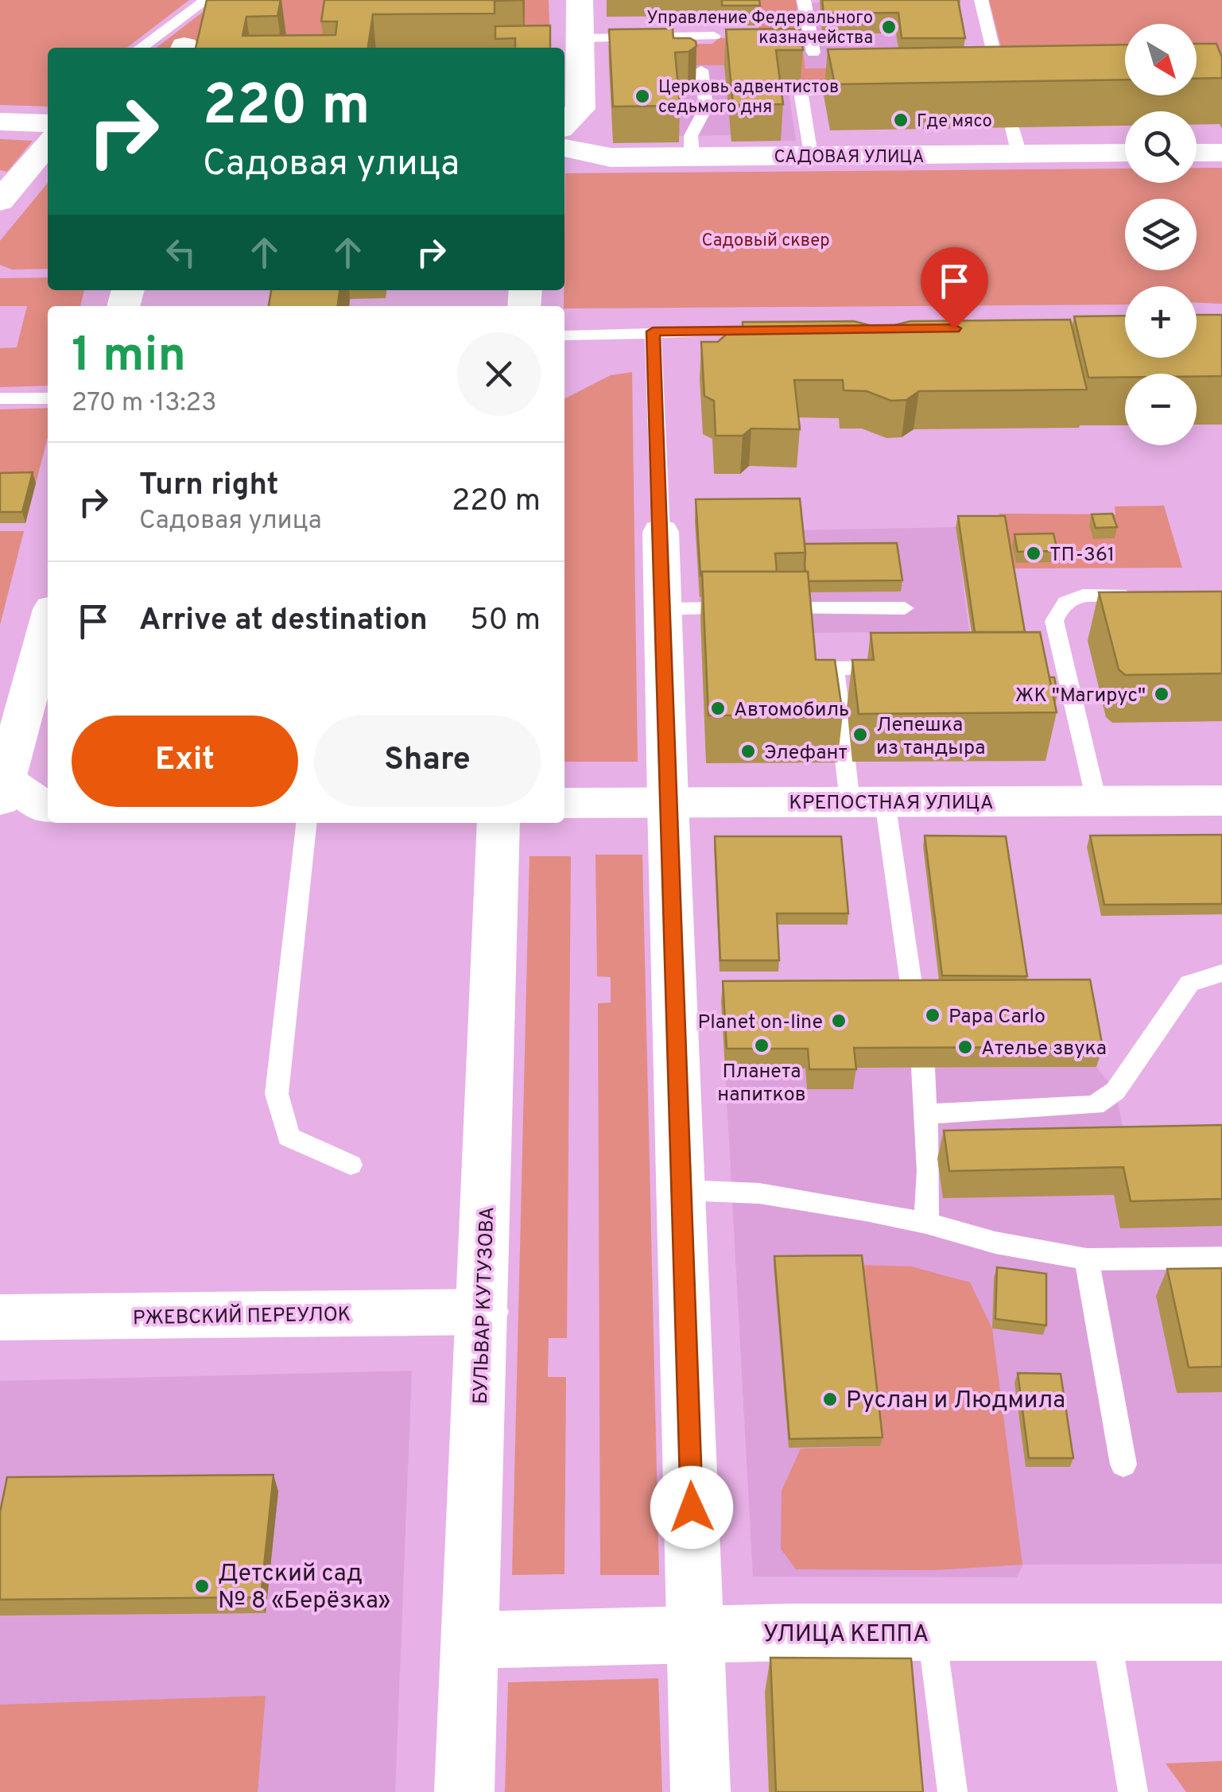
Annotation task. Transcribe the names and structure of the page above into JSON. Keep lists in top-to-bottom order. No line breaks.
{"streets":{"street":["САДОВАЯ УЛИЦА","КРЕПОСТНАЯ УЛИЦА","БУЛЬВАР КУТУЗОВА","РЖЕВСКИЙ ПЕРЕУЛОК","УЛИЦА КЕППА"]},"crossings":[["БУЛЬВАР КУТУЗОВА","РЖЕВСКИЙ ПЕРЕУЛОК"],["БУЛЬВАР КУТУЗОВА","УЛИЦА КЕППА"]],"parks":["Садовый сквер"],"places":["Управление Федерального казначейства","Церковь адвентистов седьмого дня","Где мясо","ТП-361","ЖК \"Магирус\"","Автомобиль","Лепешка из тандыра","Элефант","Papa Carlo","Planet on-line","Планета напитков","Ателье звука","Руслан и Людмила","Детский сад № 8 «Берёзка»"],"north":"bottom right","page":{"map_buttons":["+","−"],"turn":["220 m","Садовая улица"],"heading":["1 min","270 m · 13:23"],"list":[{"name":"Turn right","note":"Садовая улица","value":"220 m"},{"name":"Arrive at destination","value":"50 m"}],"buttons":["Exit","Share"]}}
